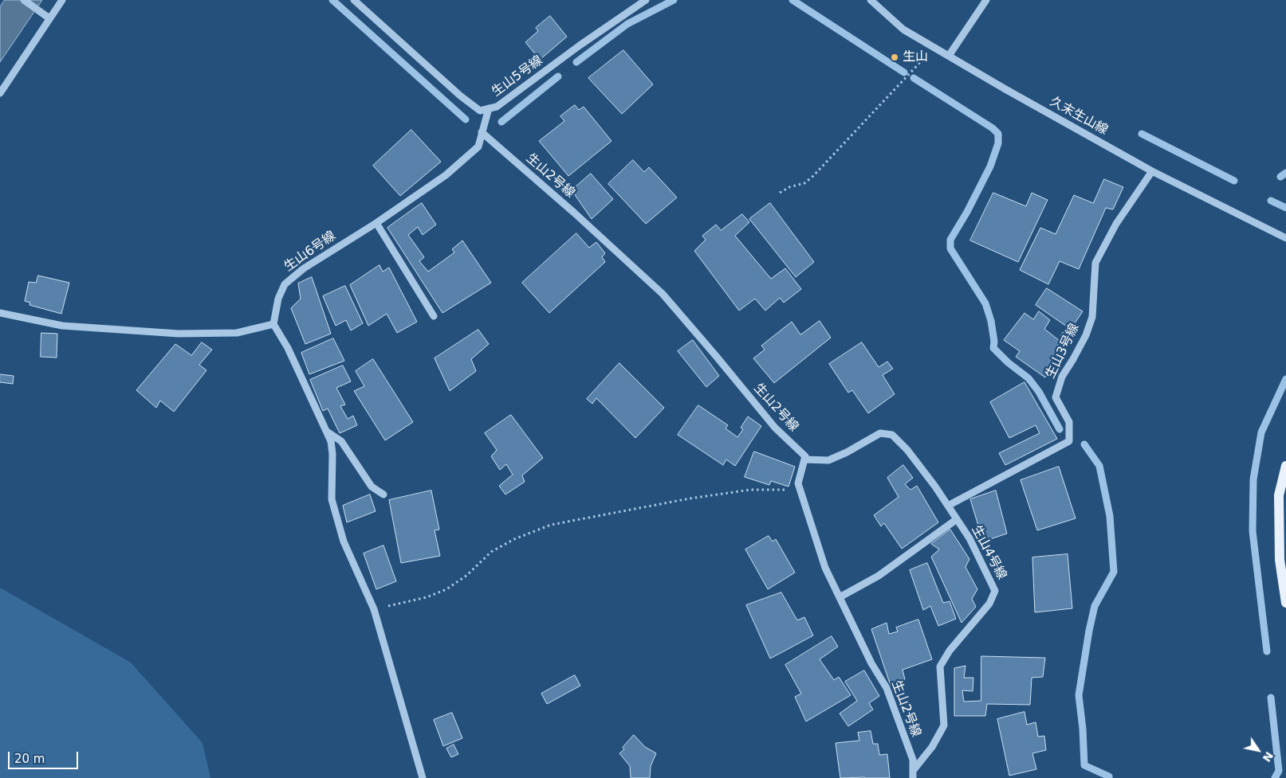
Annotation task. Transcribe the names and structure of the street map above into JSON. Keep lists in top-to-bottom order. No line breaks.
{"streets":{"street":["生山5号線","久末生山線","生山2号線","生山6号線","生山3号線","生山4号線"]},"crossings":[["生山5号線","生山6号線"],["久末生山線","生山3号線"],["生山2号線","生山6号線"],["生山2号線","生山4号線"],["生山3号線","生山4号線"]],"places":["生山"],"scale_bar":"20 m","north":"bottom right"}
